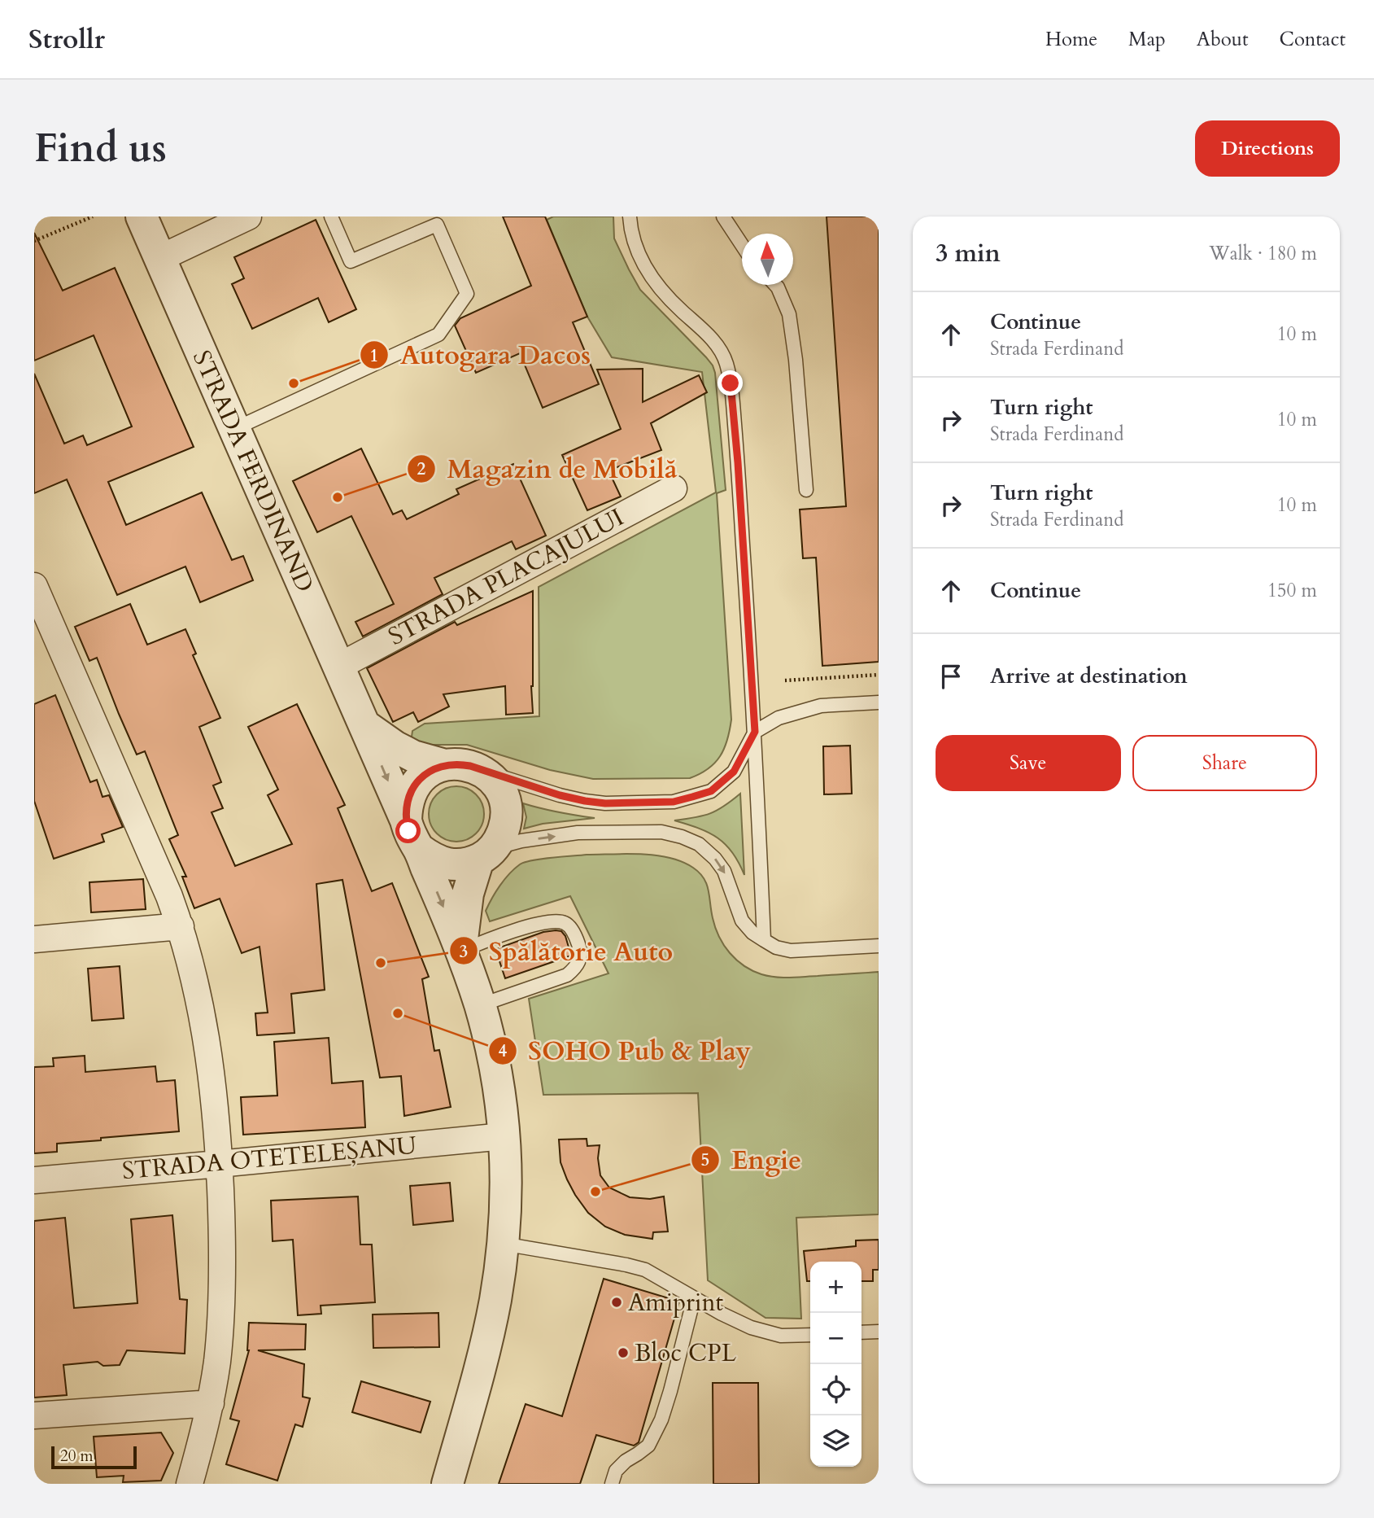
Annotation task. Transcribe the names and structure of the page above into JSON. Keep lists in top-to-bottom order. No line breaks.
{"streets":{"street":["STRADA FERDINAND","STRADA PLACAJULUI","STRADA OTETELEȘANU"]},"crossings":[["STRADA FERDINAND","STRADA PLACAJULUI"],["STRADA FERDINAND","STRADA OTETELEȘANU"]],"places":["Autogara Dacos","Magazin de Mobilă","Spălătorie Auto","SOHO Pub & Play","Engie","Amiprint","Bloc CPL"],"scale_bar":"20 m","north":"top","page":{"header":"Strollr","nav":["Home","Map","About","Contact"],"buttons":["Directions",["Save","Share"]],"title":"Find us","heading":["3 min","Walk · 180 m"],"list":[["Continue","Strada Ferdinand","10 m"],["Turn right","Strada Ferdinand","10 m"],["Turn right","Strada Ferdinand","10 m"],["Continue","150 m"],"Arrive at destination"],"map_buttons":["+","−"],"scale":"20 m"}}
